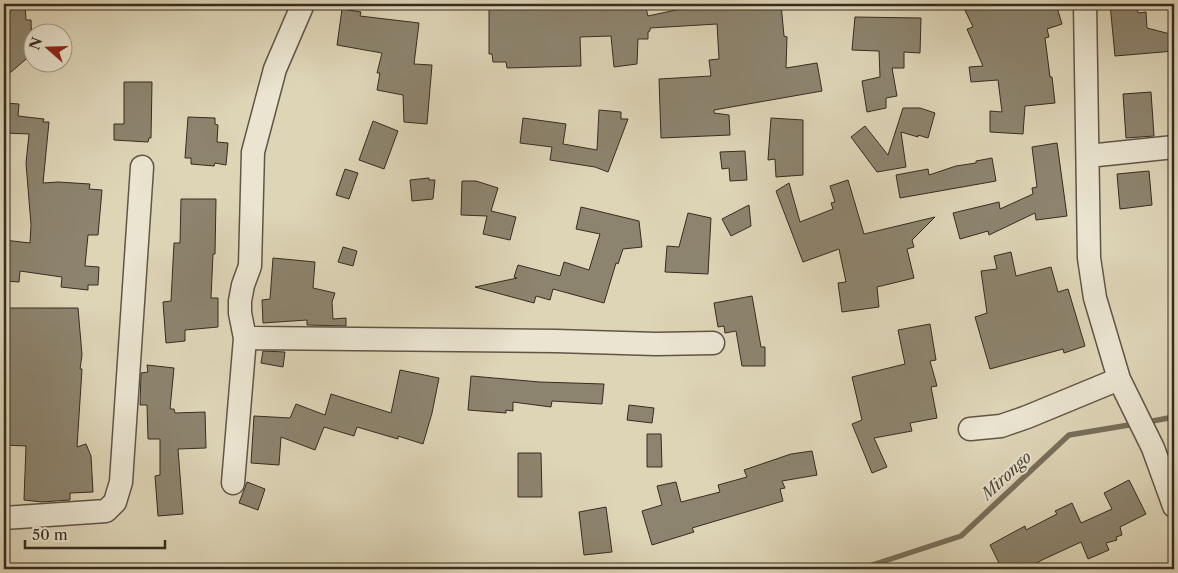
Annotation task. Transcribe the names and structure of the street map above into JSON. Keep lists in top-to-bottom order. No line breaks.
{"water":["Mirongo"],"scale_bar":"50 m","north":"left"}
